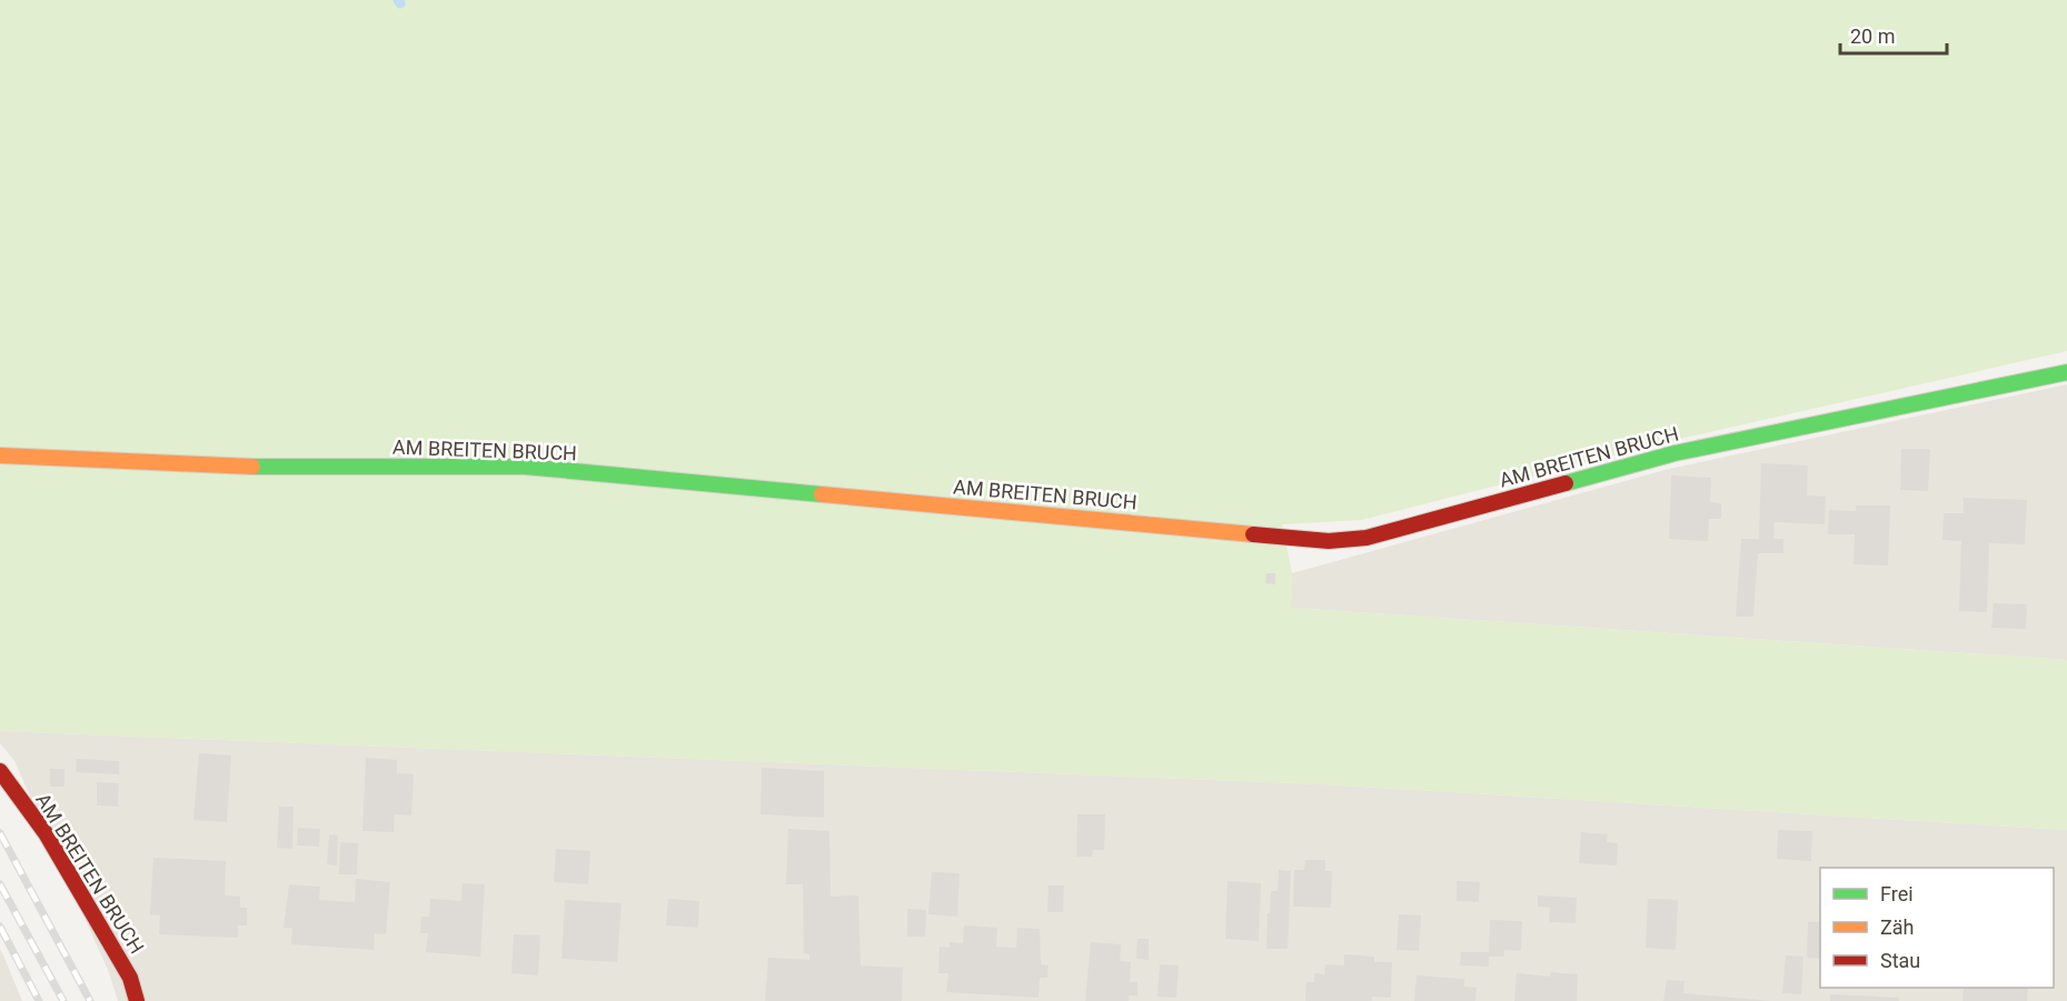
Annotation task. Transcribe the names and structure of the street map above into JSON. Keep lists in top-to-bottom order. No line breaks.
{"streets":{"street":["AM BREITEN BRUCH"]},"legend":["Frei","Zäh","Stau"],"scale_bar":"20 m"}
